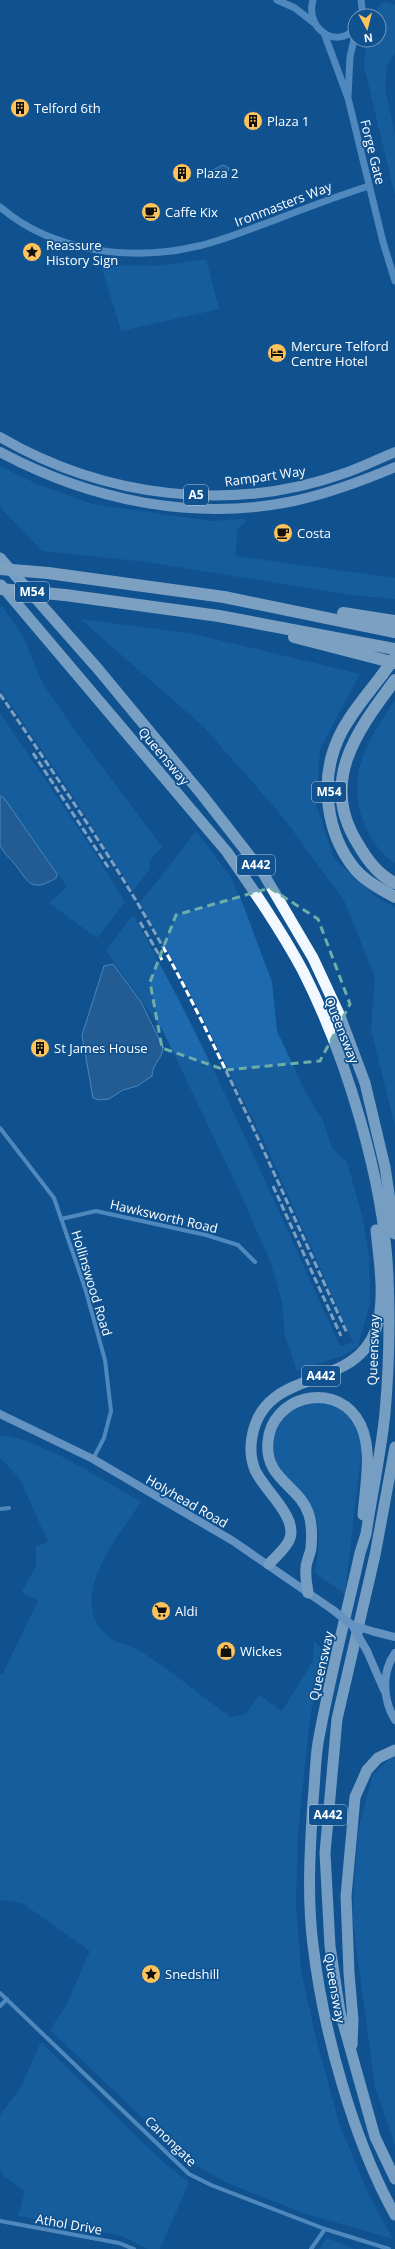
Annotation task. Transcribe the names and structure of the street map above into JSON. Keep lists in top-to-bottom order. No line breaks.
{"streets":{"highway":["M54","Queensway","A442"],"main road":["Rampart Way","A5","Holyhead Road"],"street":["Forge Gate","Ironmasters Way","Hawksworth Road","Hollinswood Road","Canongate","Athol Drive"]},"crossings":[["Forge Gate","Ironmasters Way"],["Queensway","A442"],["A442","Holyhead Road"],["Hawksworth Road","Hollinswood Road"],["Hollinswood Road","Holyhead Road"]],"places":{"building":["Telford 6th","Plaza 1","Plaza 2","St James House"],"cafe":["Caffe Kix","Costa"],"place":["Reassure History Sign","Snedshill"],"hotel":["Mercure Telford Centre Hotel"],"supermarket":["Aldi"],"shop":["Wickes"]},"north":"bottom"}
